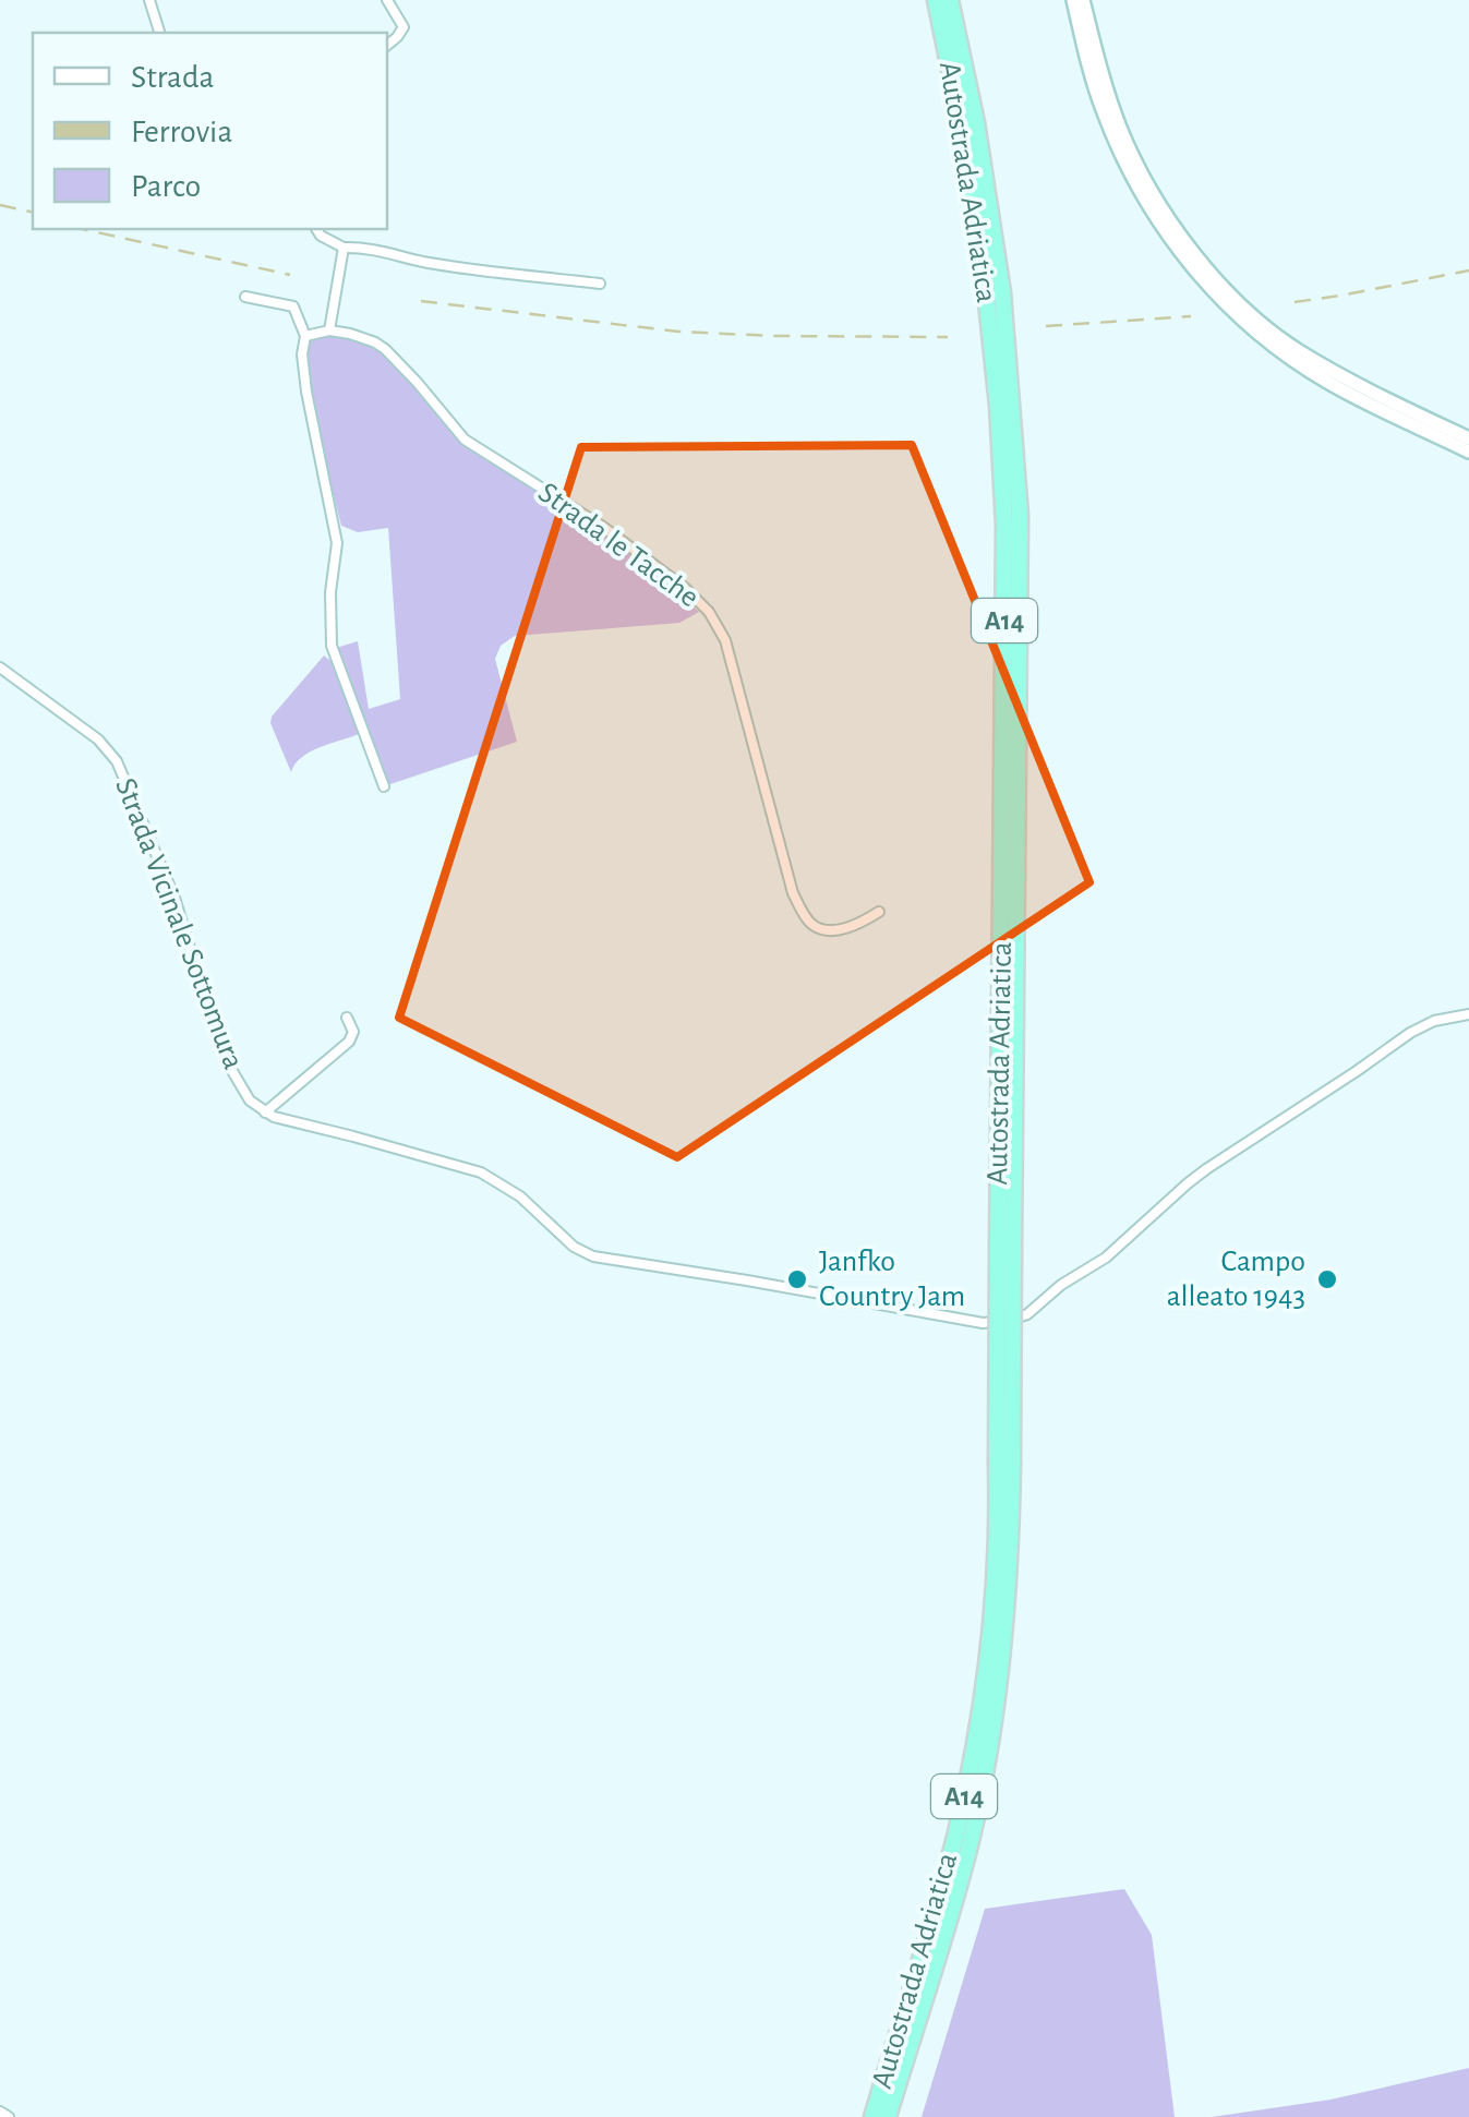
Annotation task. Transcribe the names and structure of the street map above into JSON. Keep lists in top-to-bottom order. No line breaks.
{"streets":{"highway":["Autostrada Adriatica","A14"],"street":["Strada le Tacche","Strada Vicinale Sottomura"]},"places":["Janfko Country Jam","Campo alleato 1943"],"legend":["Strada","Ferrovia","Parco"]}
